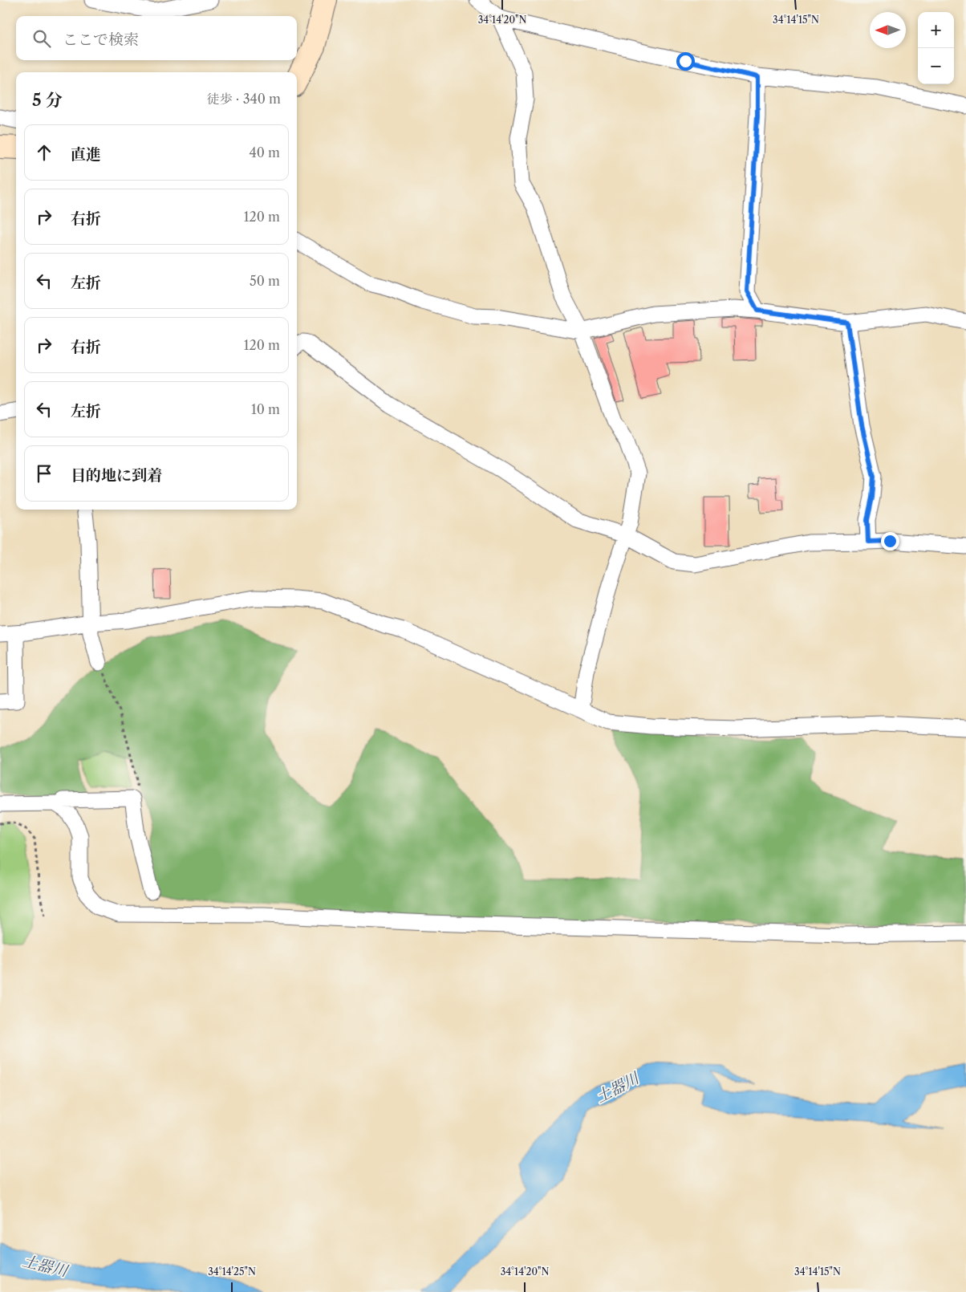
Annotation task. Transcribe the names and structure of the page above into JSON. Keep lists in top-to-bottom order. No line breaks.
{"water":["土器川"],"north":"left","page":{"map_buttons":["+","−"],"search":"ここで検索","heading":["5 分","徒歩 · 340 m"],"list":[["直進","40 m"],["右折","120 m"],["左折","50 m"],["右折","120 m"],["左折","10 m"],"目的地に到着"]},"coordinates":["34°14'20\"N","34°14'15\"N","34°14'25\"N"]}
